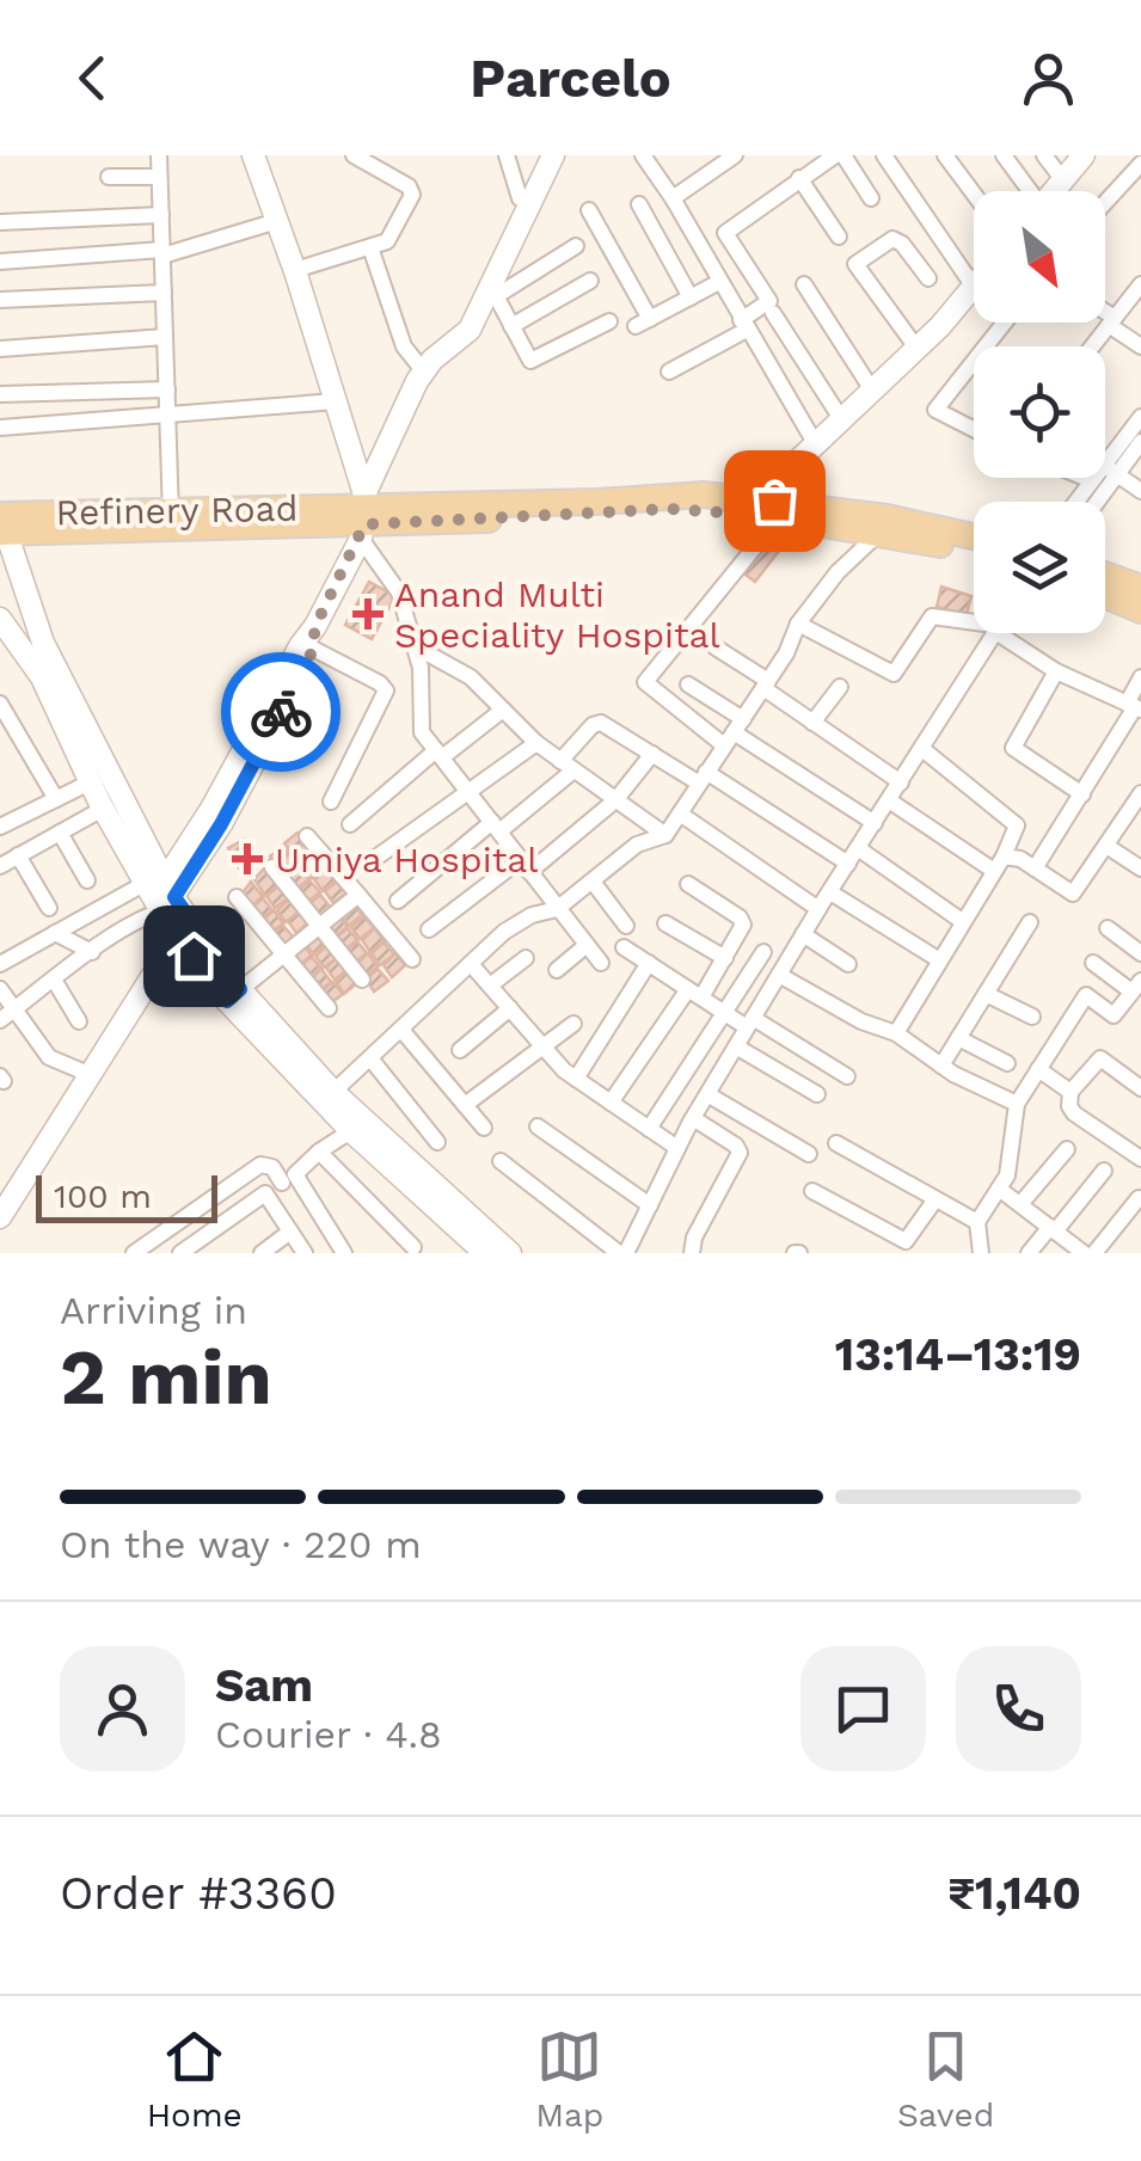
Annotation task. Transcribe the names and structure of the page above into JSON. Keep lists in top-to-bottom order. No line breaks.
{"streets":{"main road":["Refinery Road"]},"places":{"health":["Anand Multi Speciality Hospital","Umiya Hospital"]},"scale_bar":"100 m","north":"bottom right","page":{"header":"Parcelo","scale":"100 m","heading":["2 min","Arriving in","13:14–13:19"],"panel":["Sam","Courier · 4.8","Order #3360","₹1,140"],"bar":"On the way · 220 m","tabs":["Home","Map","Saved"]}}
